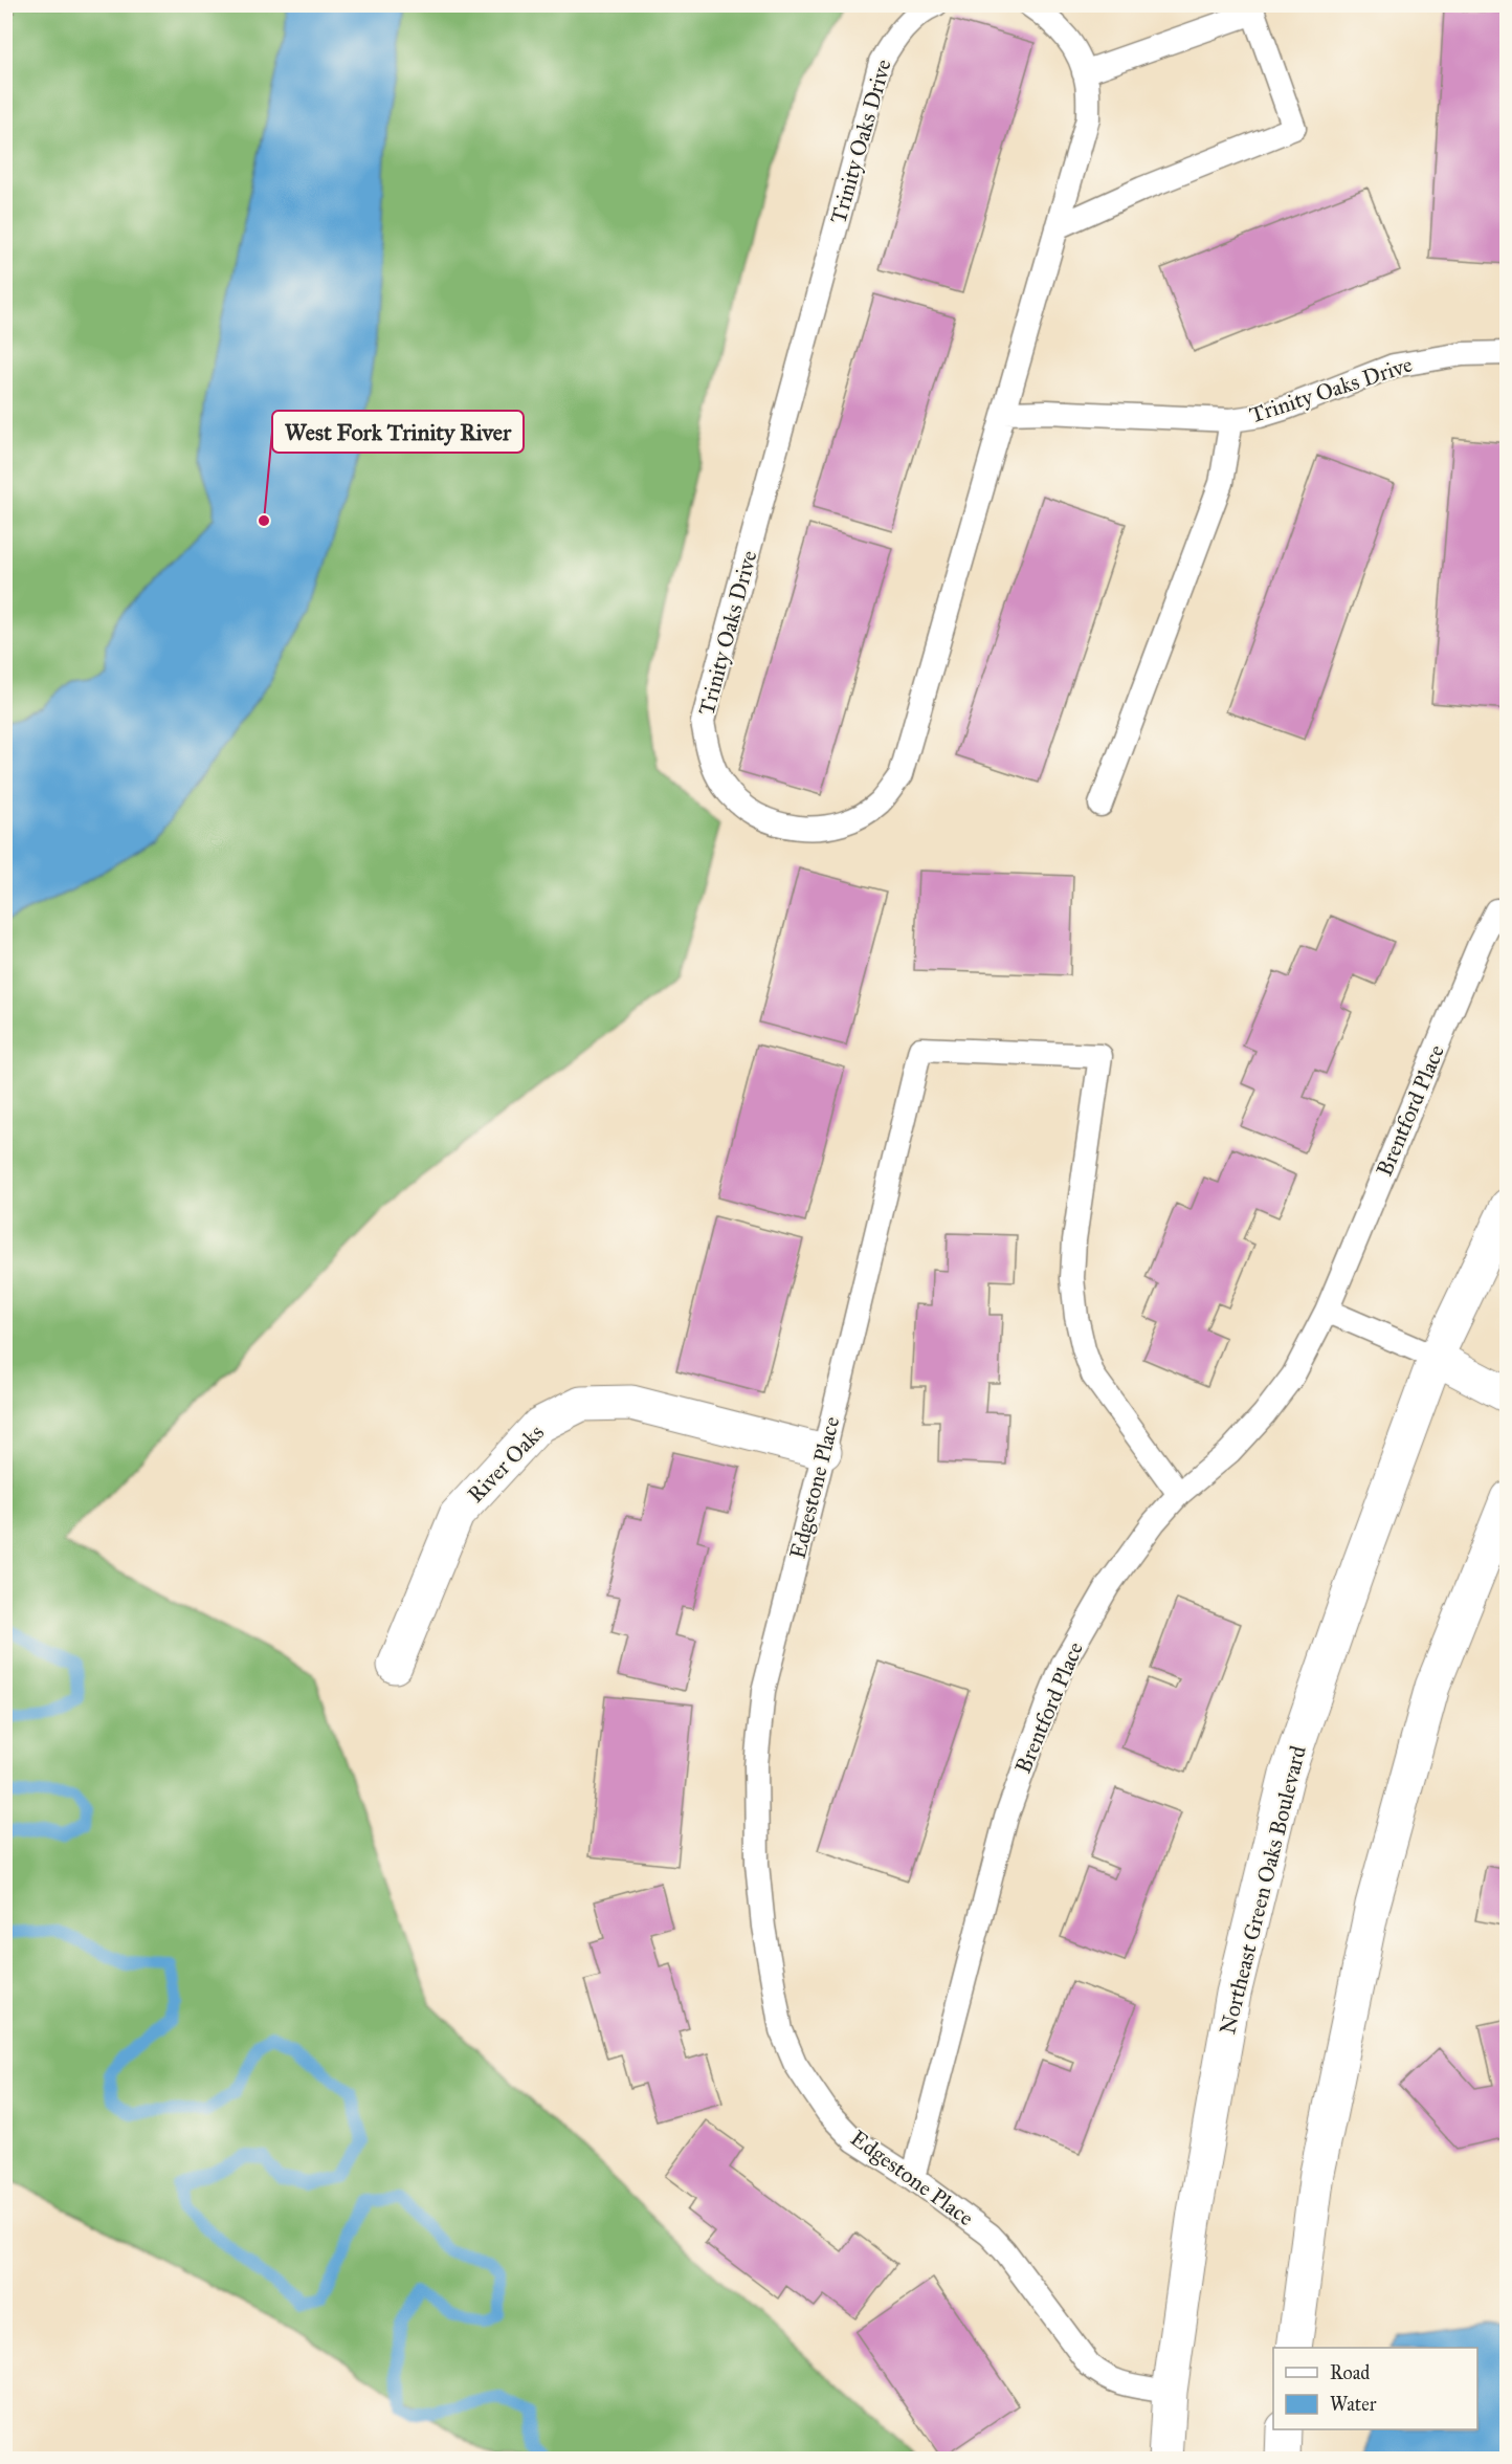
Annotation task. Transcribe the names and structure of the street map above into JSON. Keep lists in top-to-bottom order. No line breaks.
{"streets":{"main road":["River Oaks","Northeast Green Oaks Boulevard"],"lane":["Trinity Oaks Drive","Brentford Place","Edgestone Place"]},"crossings":[["Brentford Place","Edgestone Place"],["River Oaks","Edgestone Place"],["Edgestone Place","Northeast Green Oaks Boulevard"]],"places":["West Fork Trinity River"],"legend":["Road","Water"]}
